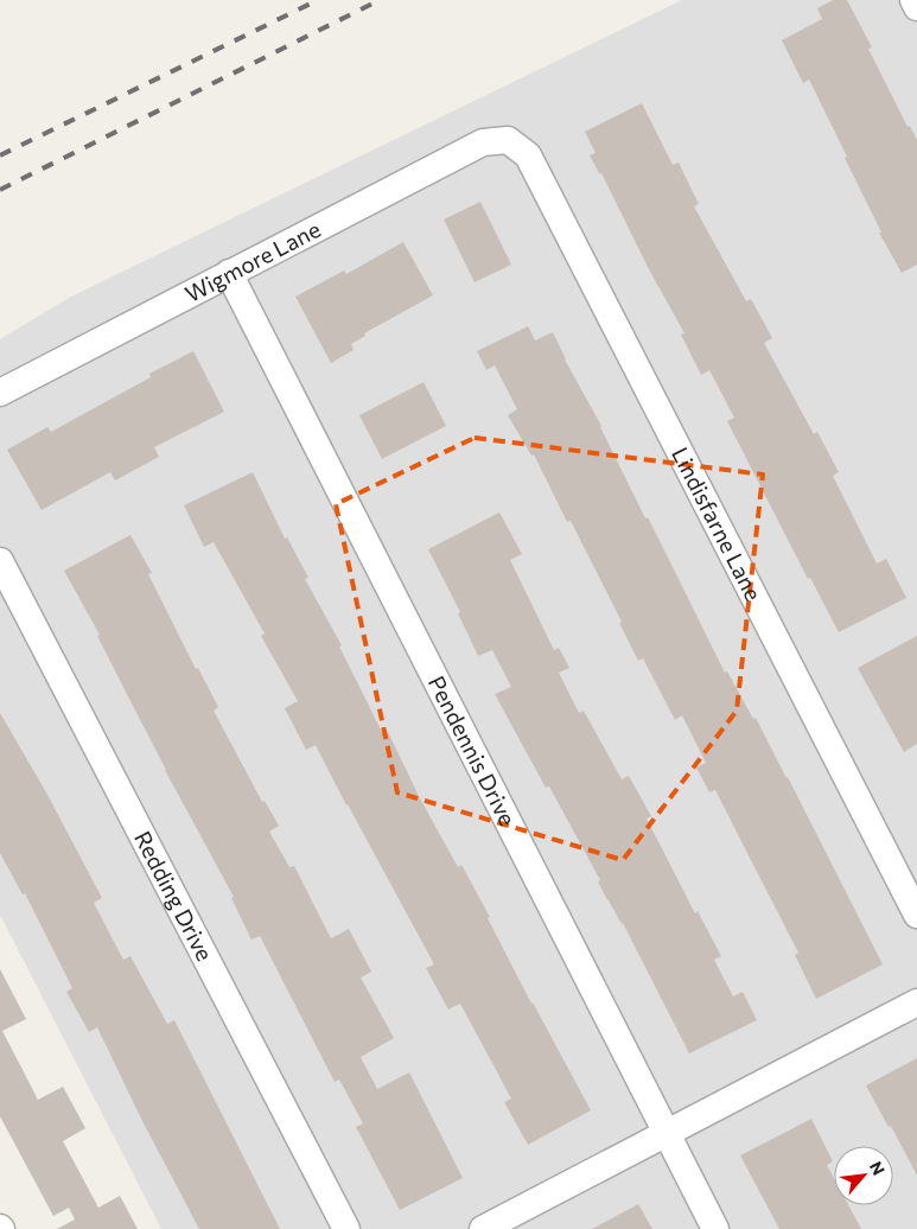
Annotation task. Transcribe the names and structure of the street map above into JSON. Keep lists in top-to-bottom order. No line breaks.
{"streets":{"street":["Wigmore Lane","Lindisfarne Lane","Pendennis Drive","Redding Drive"]},"crossings":[["Wigmore Lane","Lindisfarne Lane"],["Wigmore Lane","Pendennis Drive"]],"north":"top right"}
